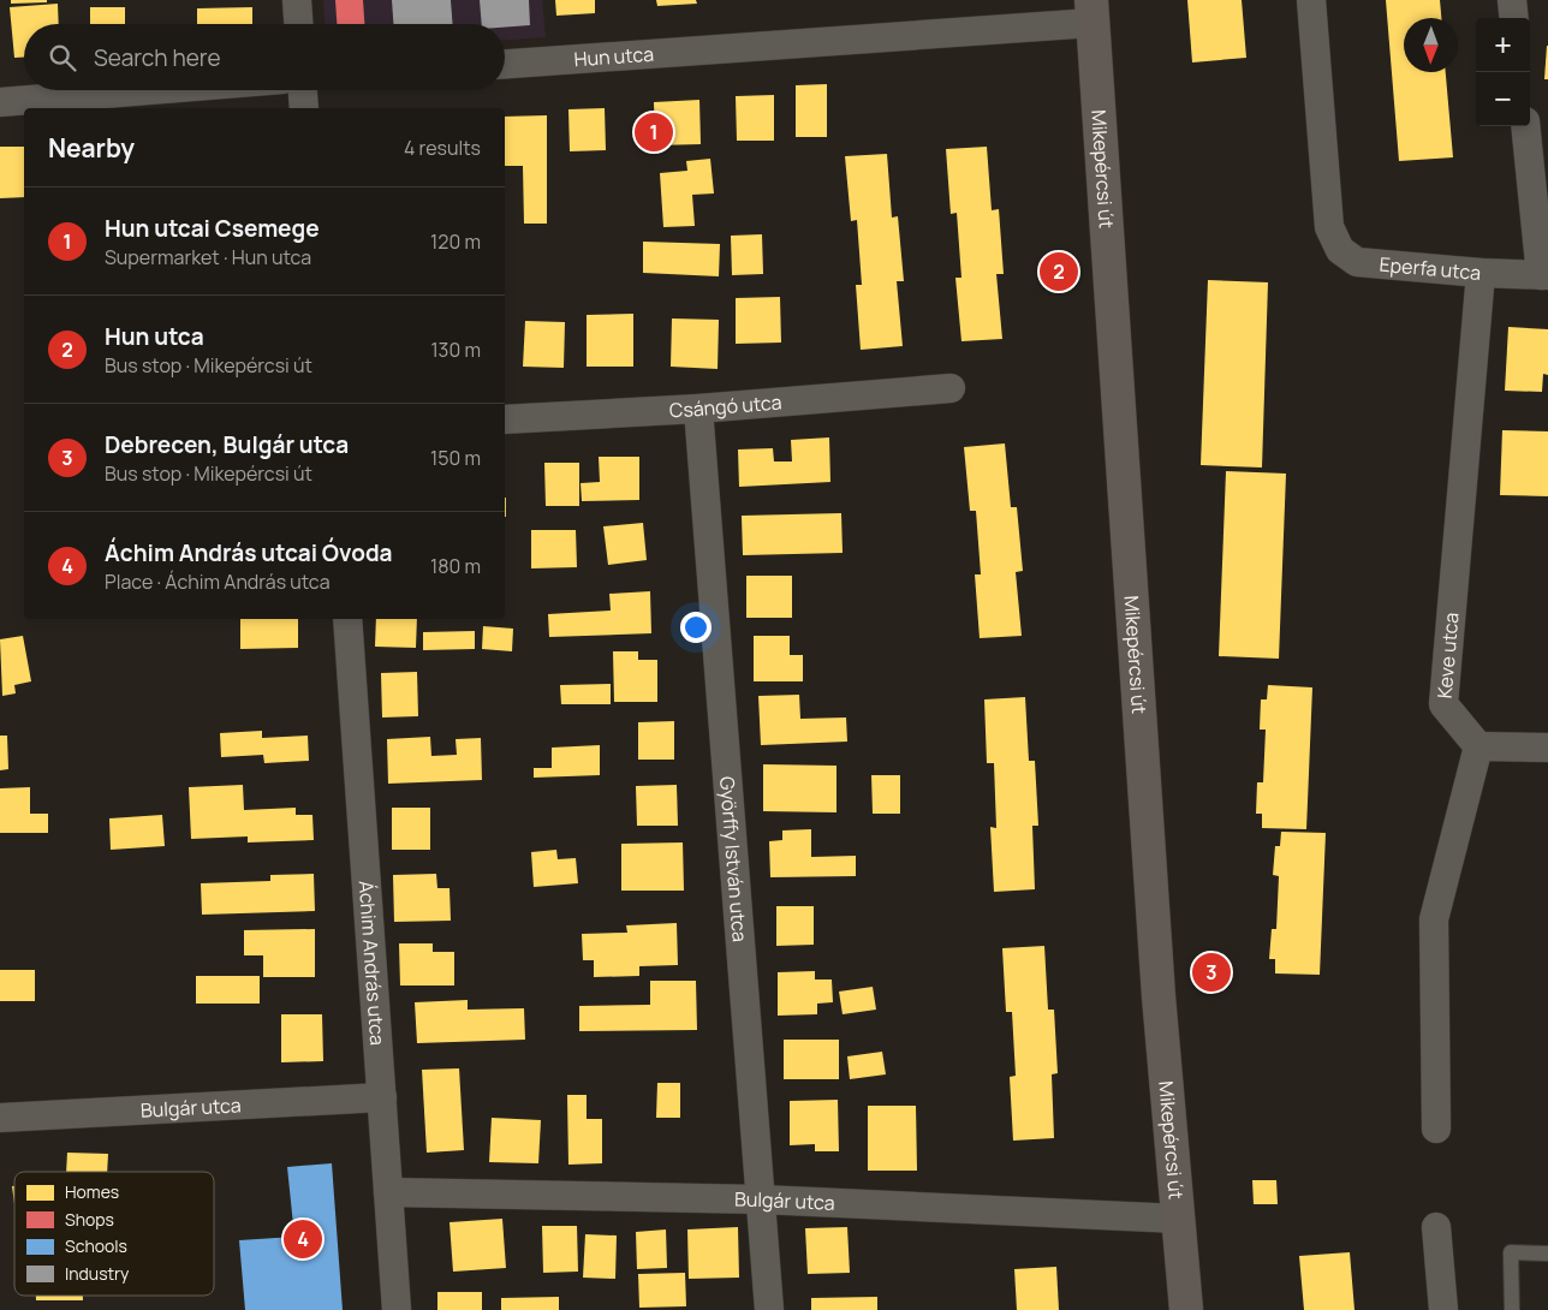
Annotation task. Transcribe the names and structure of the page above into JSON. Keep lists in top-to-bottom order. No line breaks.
{"streets":{"main road":["Mikepércsi út"],"street":["Hun utca","Eperfa utca","Csángó utca","Keve utca","Györffy István utca","Áchim András utca","Bulgár utca"]},"crossings":[["Hun utca","Mikepércsi út"],["Mikepércsi út","Bulgár utca"],["Eperfa utca","Keve utca"],["Csángó utca","Györffy István utca"],["Györffy István utca","Bulgár utca"],["Áchim András utca","Bulgár utca"]],"legend":["Homes","Shops","Schools","Industry"],"north":"bottom","page":{"map_buttons":["+","−"],"search":"Search here","heading":["Nearby","4 results"],"pins":["1","2","3","4"],"list":[{"mark":"1","name":"Hun utcai Csemege","note":"Supermarket · Hun utca","value":"120 m"},{"mark":"2","name":"Hun utca","note":"Bus stop · Mikepércsi út","value":"130 m"},{"mark":"3","name":"Debrecen, Bulgár utca","note":"Bus stop · Mikepércsi út","value":"150 m"},{"mark":"4","name":"Áchim András utcai Óvoda","note":"Place · Áchim András utca","value":"180 m"}]}}
